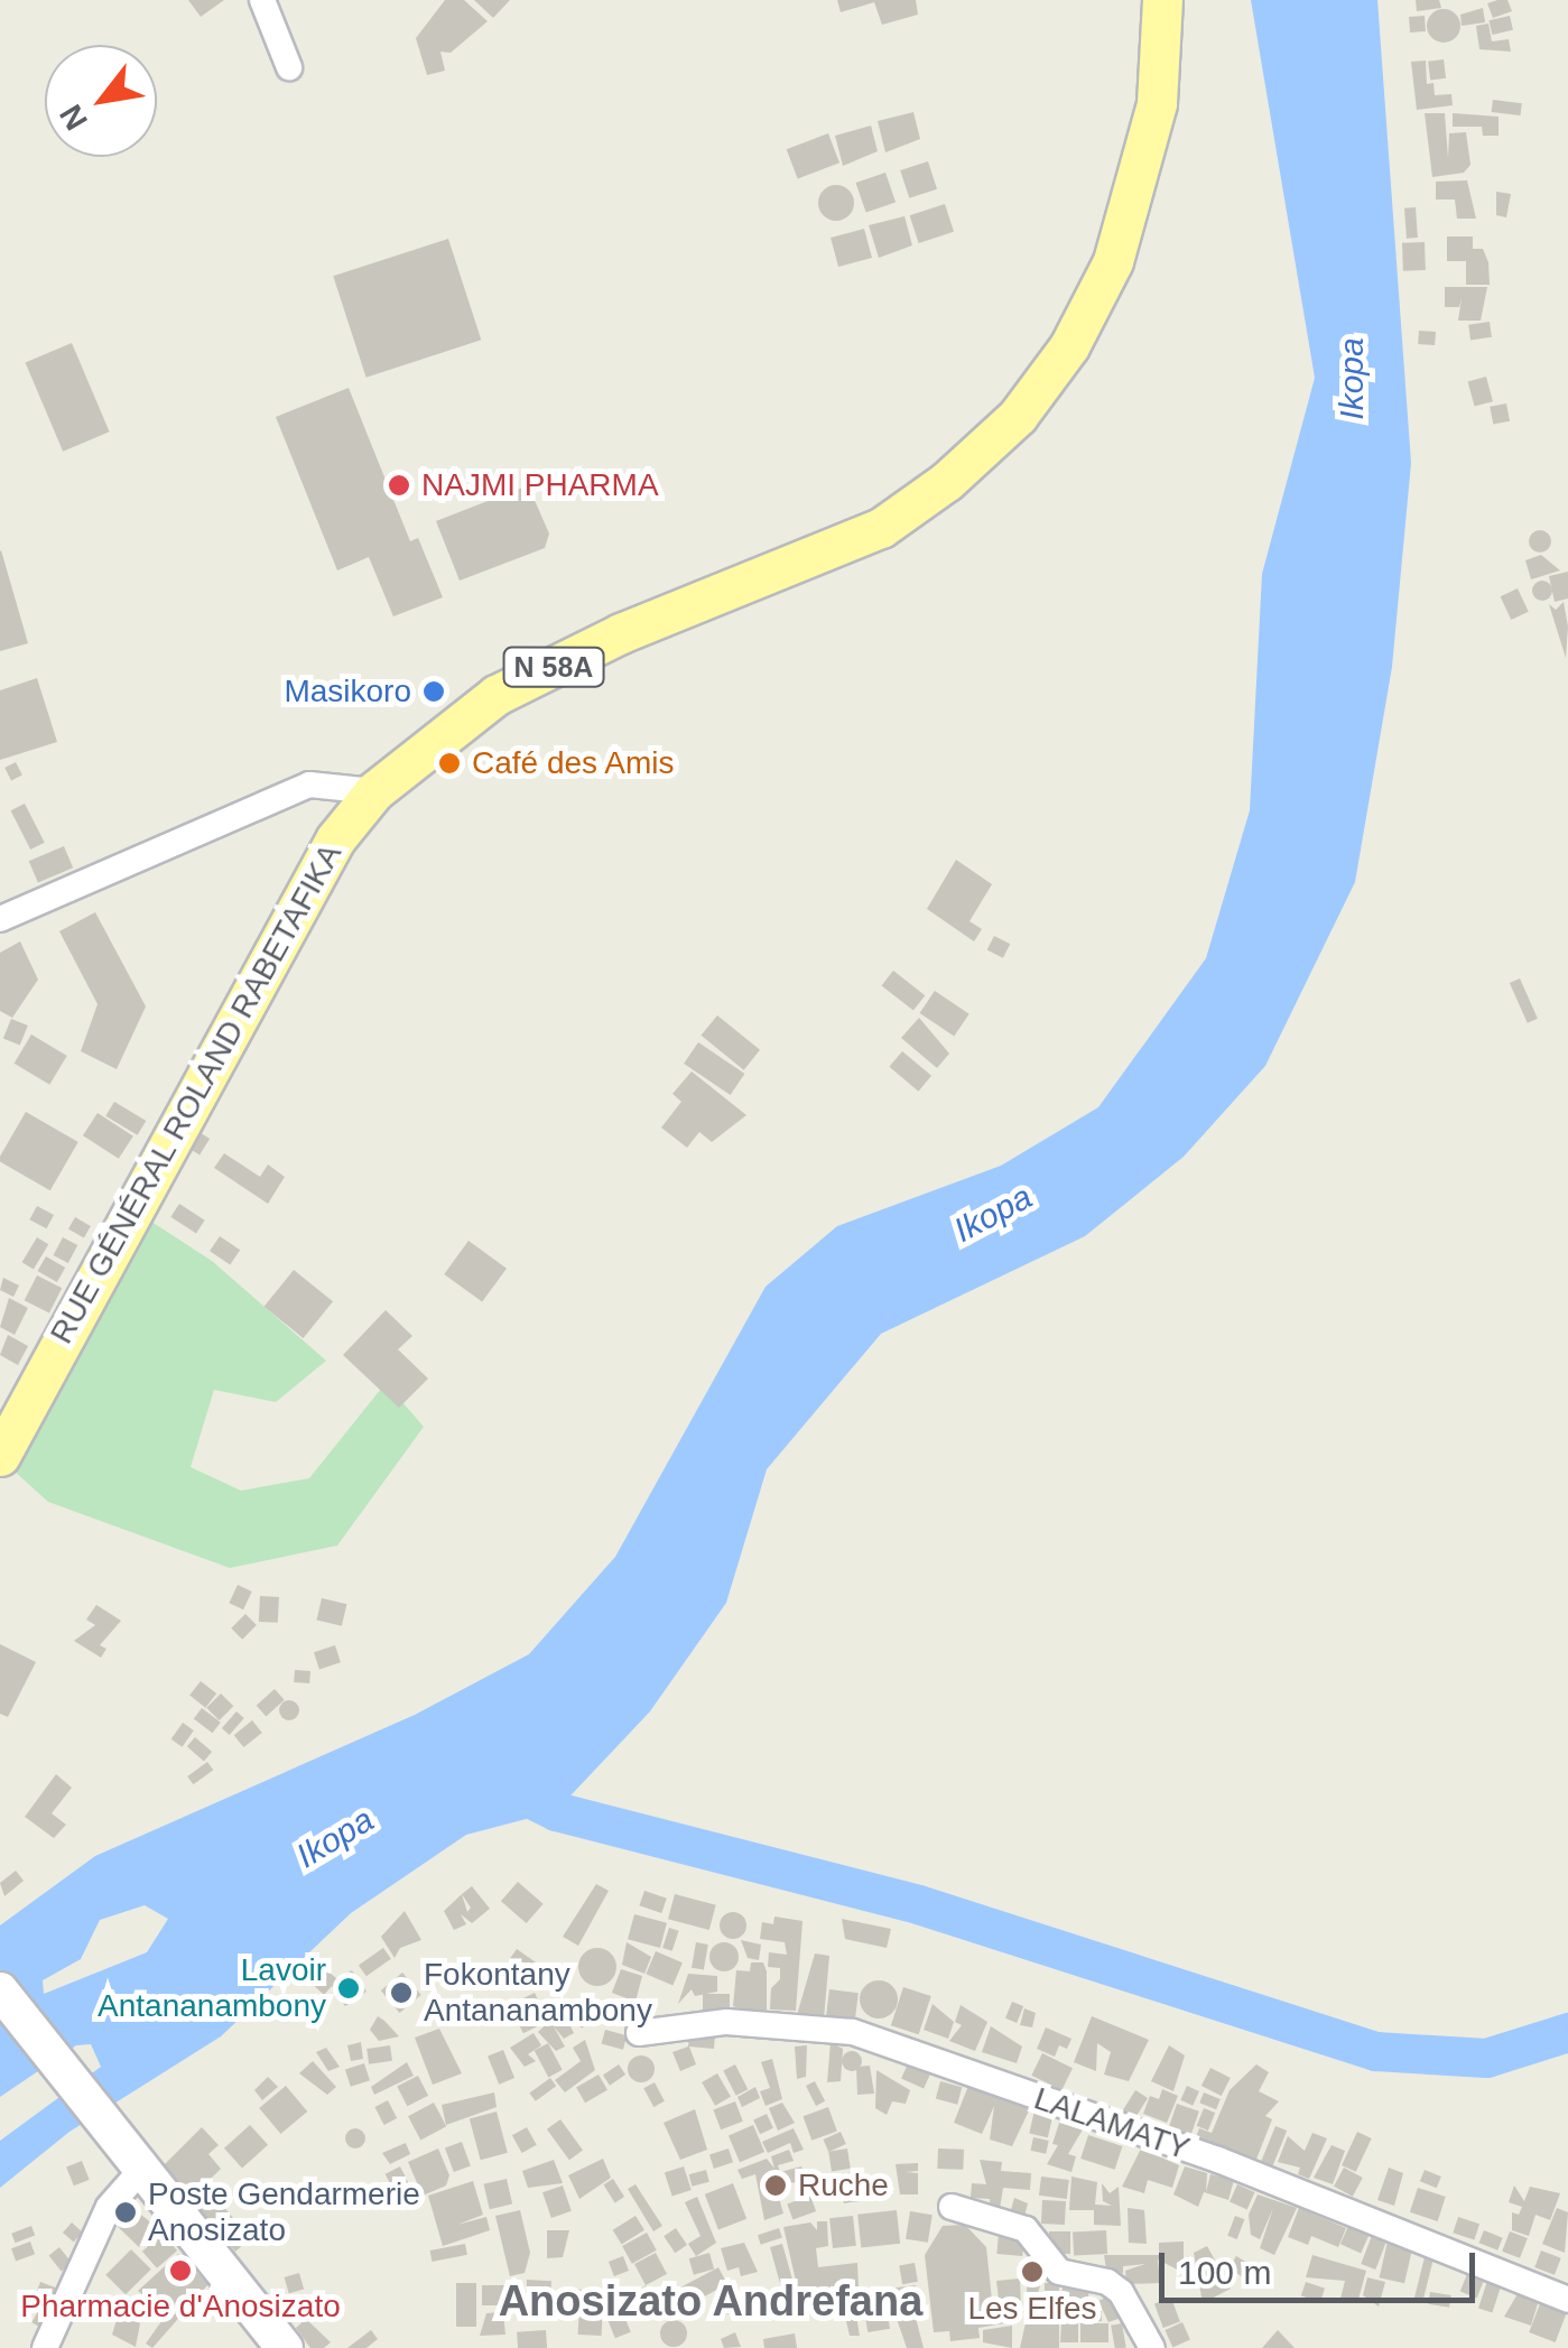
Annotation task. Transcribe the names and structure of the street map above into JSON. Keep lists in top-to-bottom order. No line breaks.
{"streets":{"main road":["N 58A","RUE GÉNÉRAL ROLAND RABETAFIKA"],"street":["LALAMATY"]},"districts":["Anosizato Andrefana"],"water":["Ikopa"],"places":["NAJMI PHARMA","Masikoro","Café des Amis","Lavoir Antananambony","Fokontany Antananambony","Ruche","Poste Gendarmerie Anosizato","Pharmacie d'Anosizato","Les Elfes"],"scale_bar":"100 m","north":"bottom left"}
